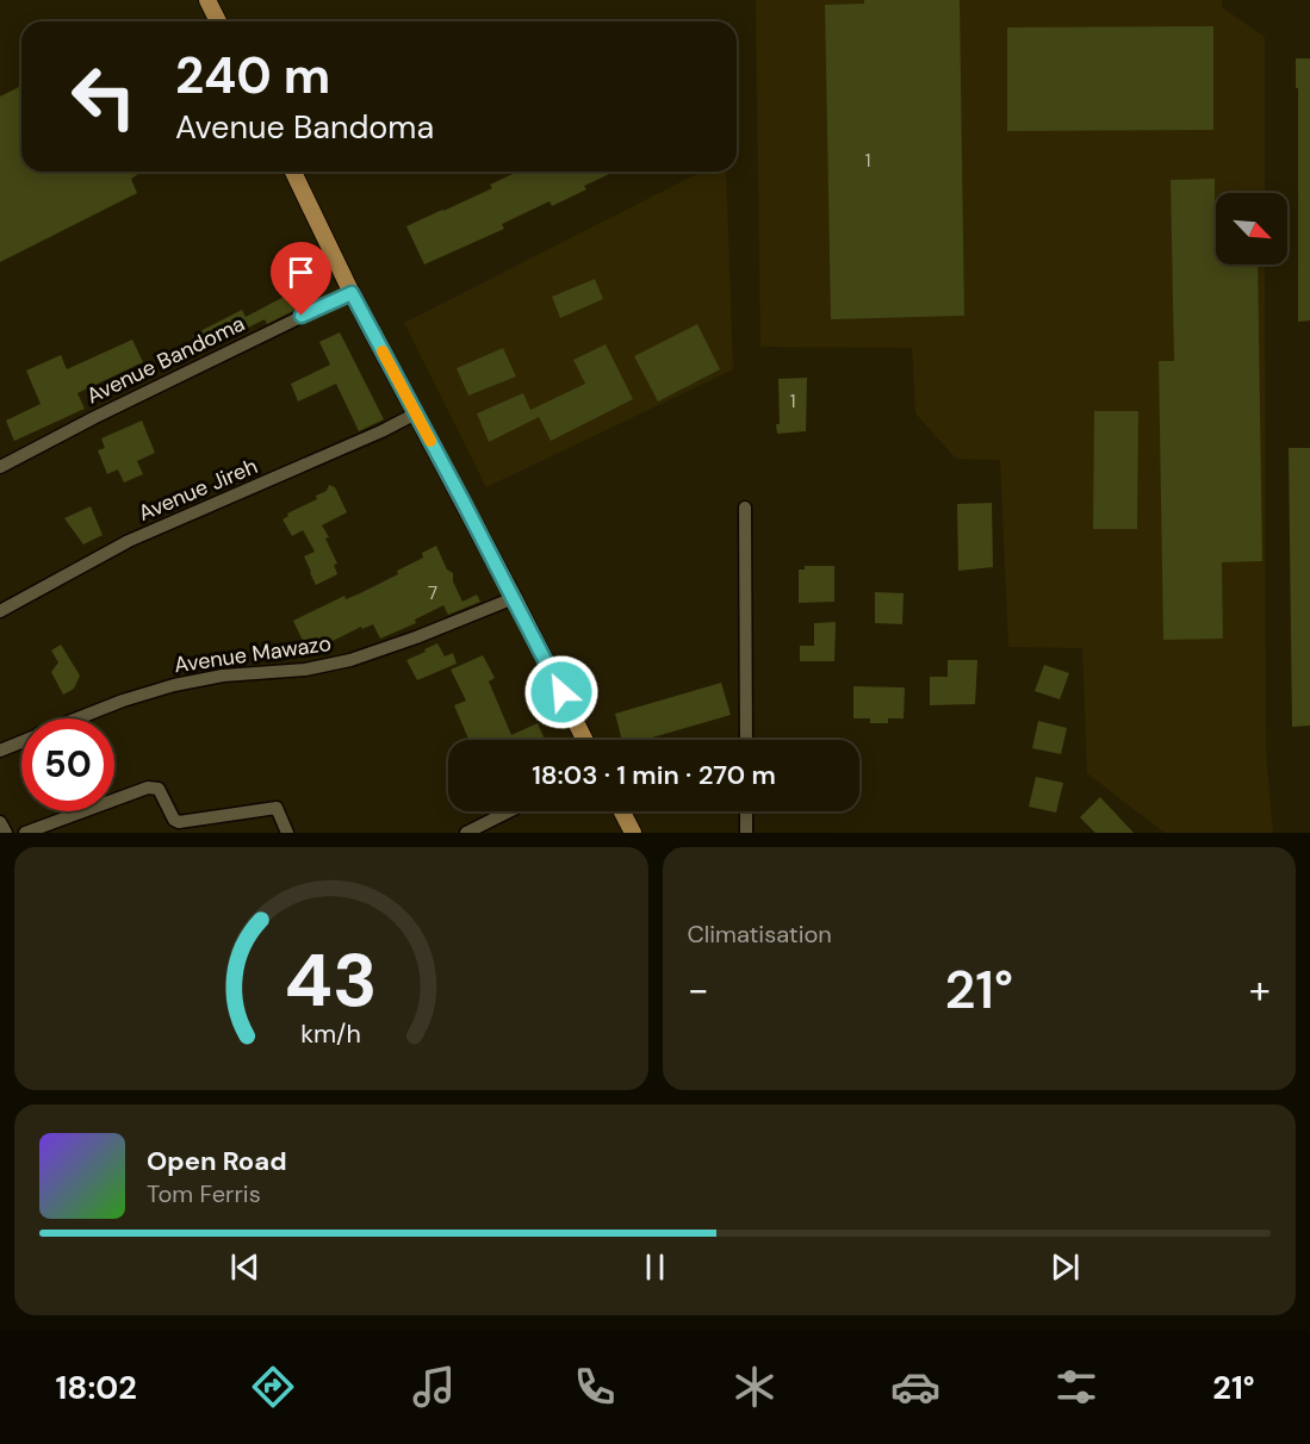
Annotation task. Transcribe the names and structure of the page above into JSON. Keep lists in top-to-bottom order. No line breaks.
{"streets":{"street":["Avenue Bandoma","Avenue Jireh","Avenue Mawazo"]},"house_numbers":["1","1","7"],"north":"bottom right","page":{"turn":["240 m","Avenue Bandoma"],"limit":"50","trip":"18:03 · 1 min · 270 m","tile":"Climatisation","heat":["−","21°","+"],"song":["Open Road","Tom Ferris"],"tabs":["18:02","21°"],"gauge":["43","km/h"]}}
